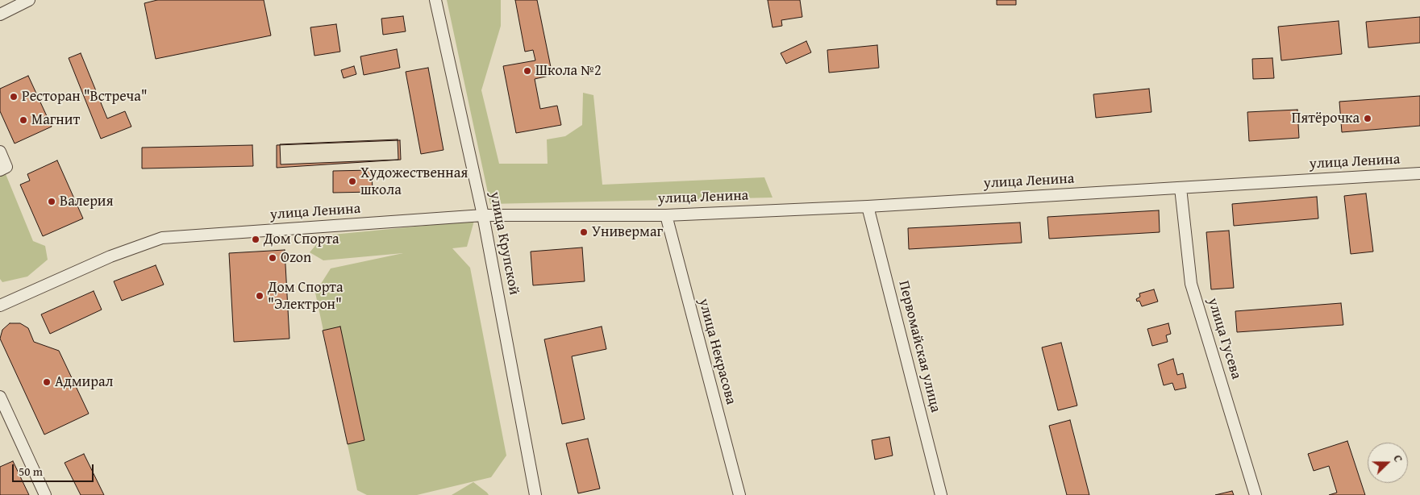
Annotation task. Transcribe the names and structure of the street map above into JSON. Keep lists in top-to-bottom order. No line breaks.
{"streets":{"street":["улица Ленина","улица Крупской","улица Гусева","Первомайская улица","улица Некрасова"]},"crossings":[["улица Ленина","улица Крупской"],["улица Ленина","улица Гусева"],["улица Ленина","Первомайская улица"],["улица Ленина","улица Некрасова"]],"places":["Школа №2","Ресторан \"Встреча\"","Пятёрочка","Магнит","Художественная школа","Валерия","Универмаг","Дом Спорта","Ozon","Дом Спорта \"Электрон\"","Адмирал"],"scale_bar":"50 m","north":"right"}
